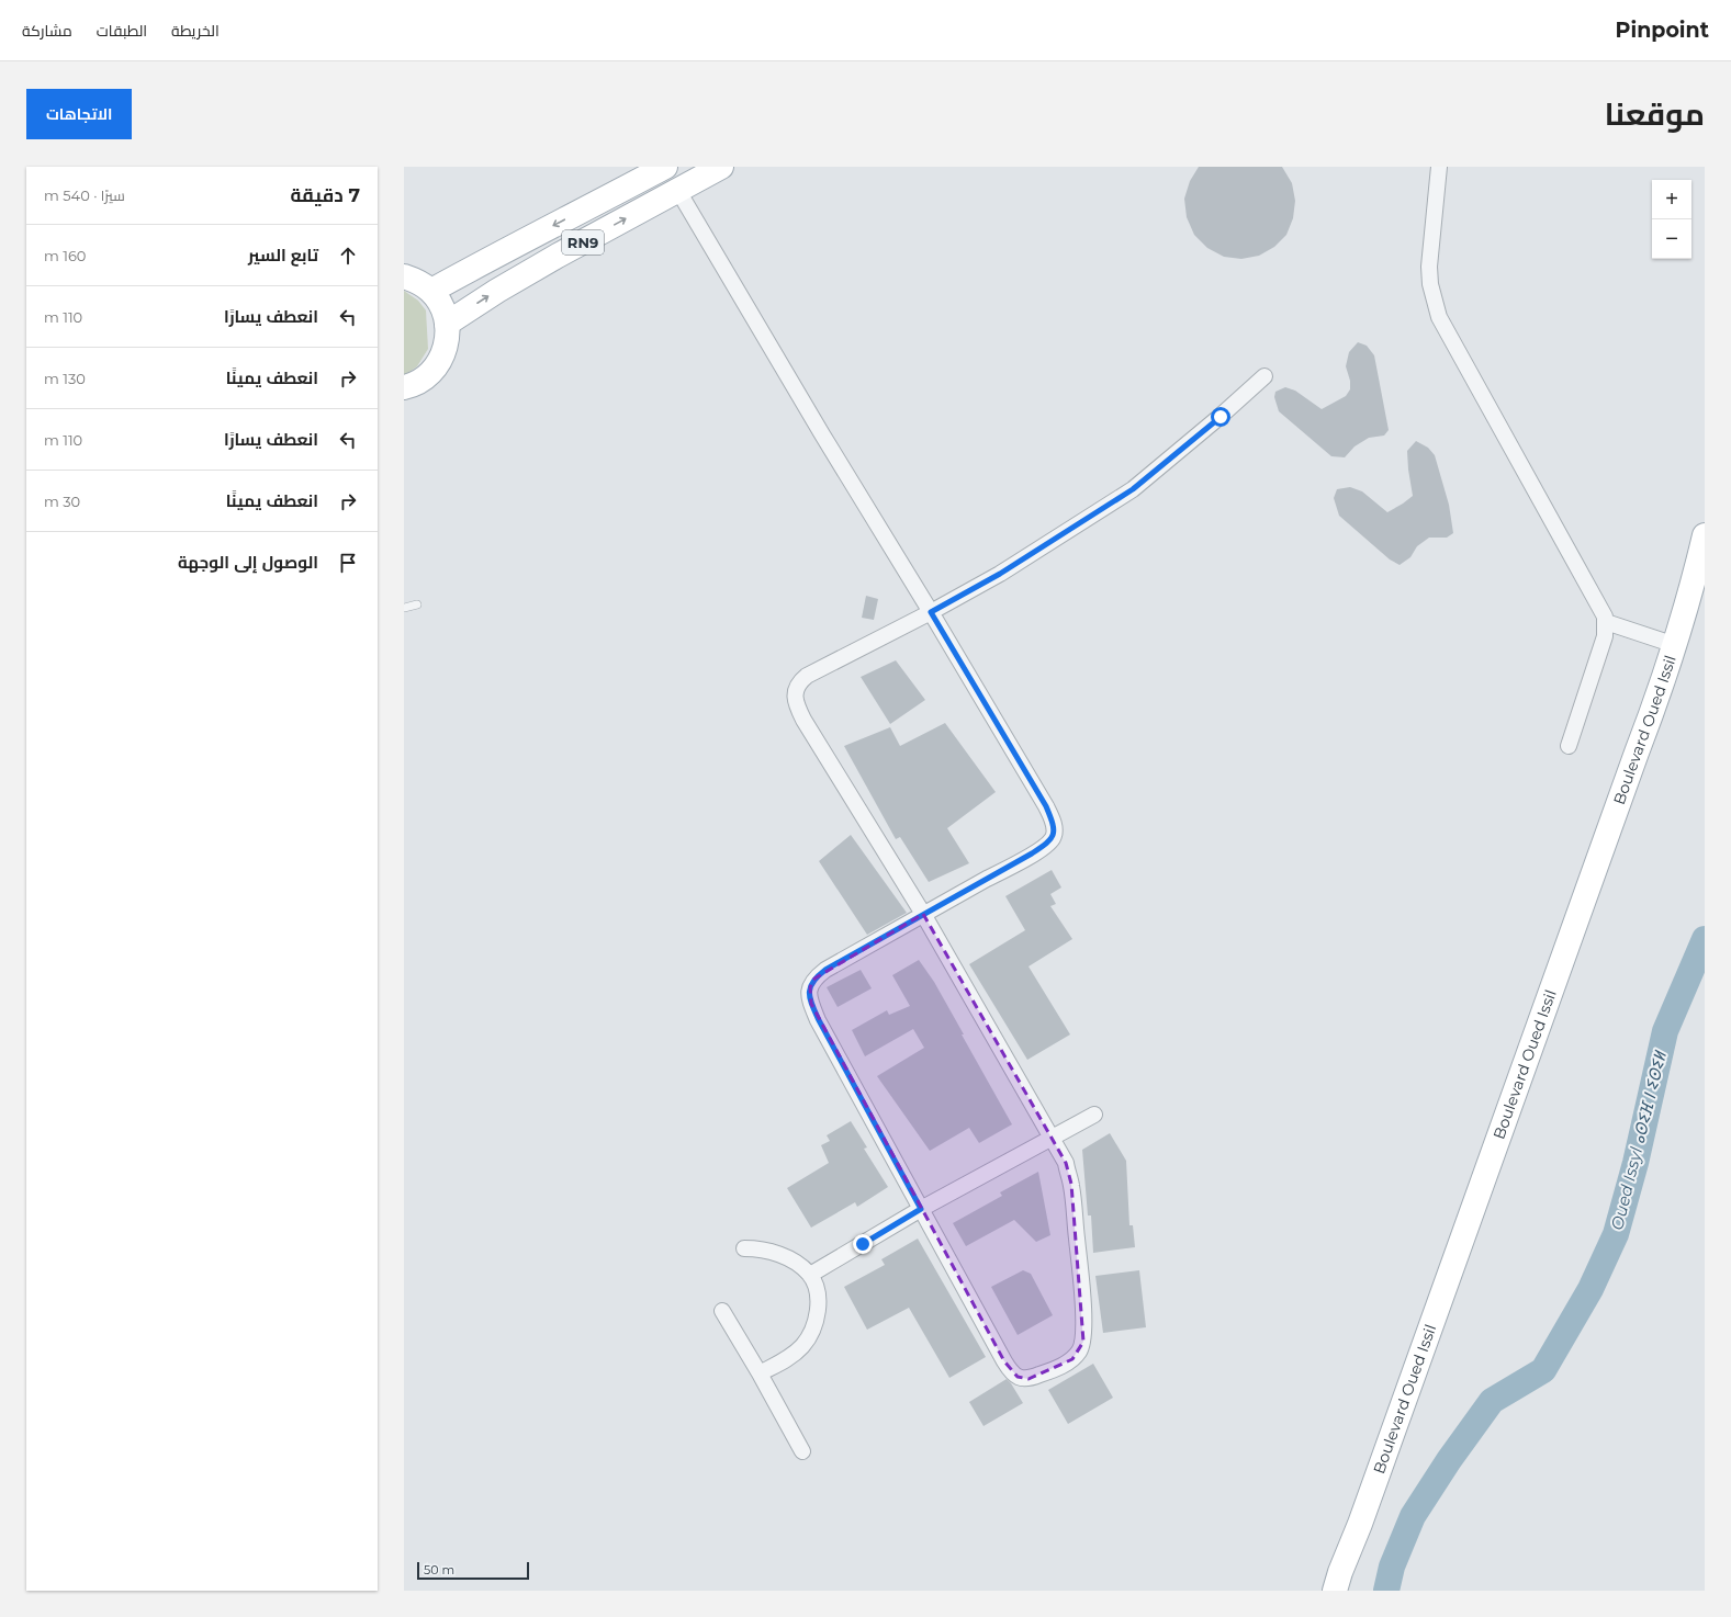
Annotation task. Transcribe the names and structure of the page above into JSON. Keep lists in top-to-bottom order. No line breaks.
{"streets":{"main road":["RN9","Boulevard Oued Issil"]},"water":["Oued Issyl ⴰⵙⵉⴼ ⵏ ⵉⵙⵉⵍ"],"scale_bar":"50 m","page":{"header":"Pinpoint","nav":["الخريطة","الطبقات","مشاركة"],"title":"موقعنا","buttons":"الاتجاهات","heading":["7 دقيقة","سيرًا · 540 m"],"map_buttons":["+","−"],"list":[["تابع السير","160 m"],["انعطف يسارًا","110 m"],["انعطف يمينًا","130 m"],["انعطف يسارًا","110 m"],["انعطف يمينًا","30 m"],"الوصول إلى الوجهة"],"scale":"50 m"}}
